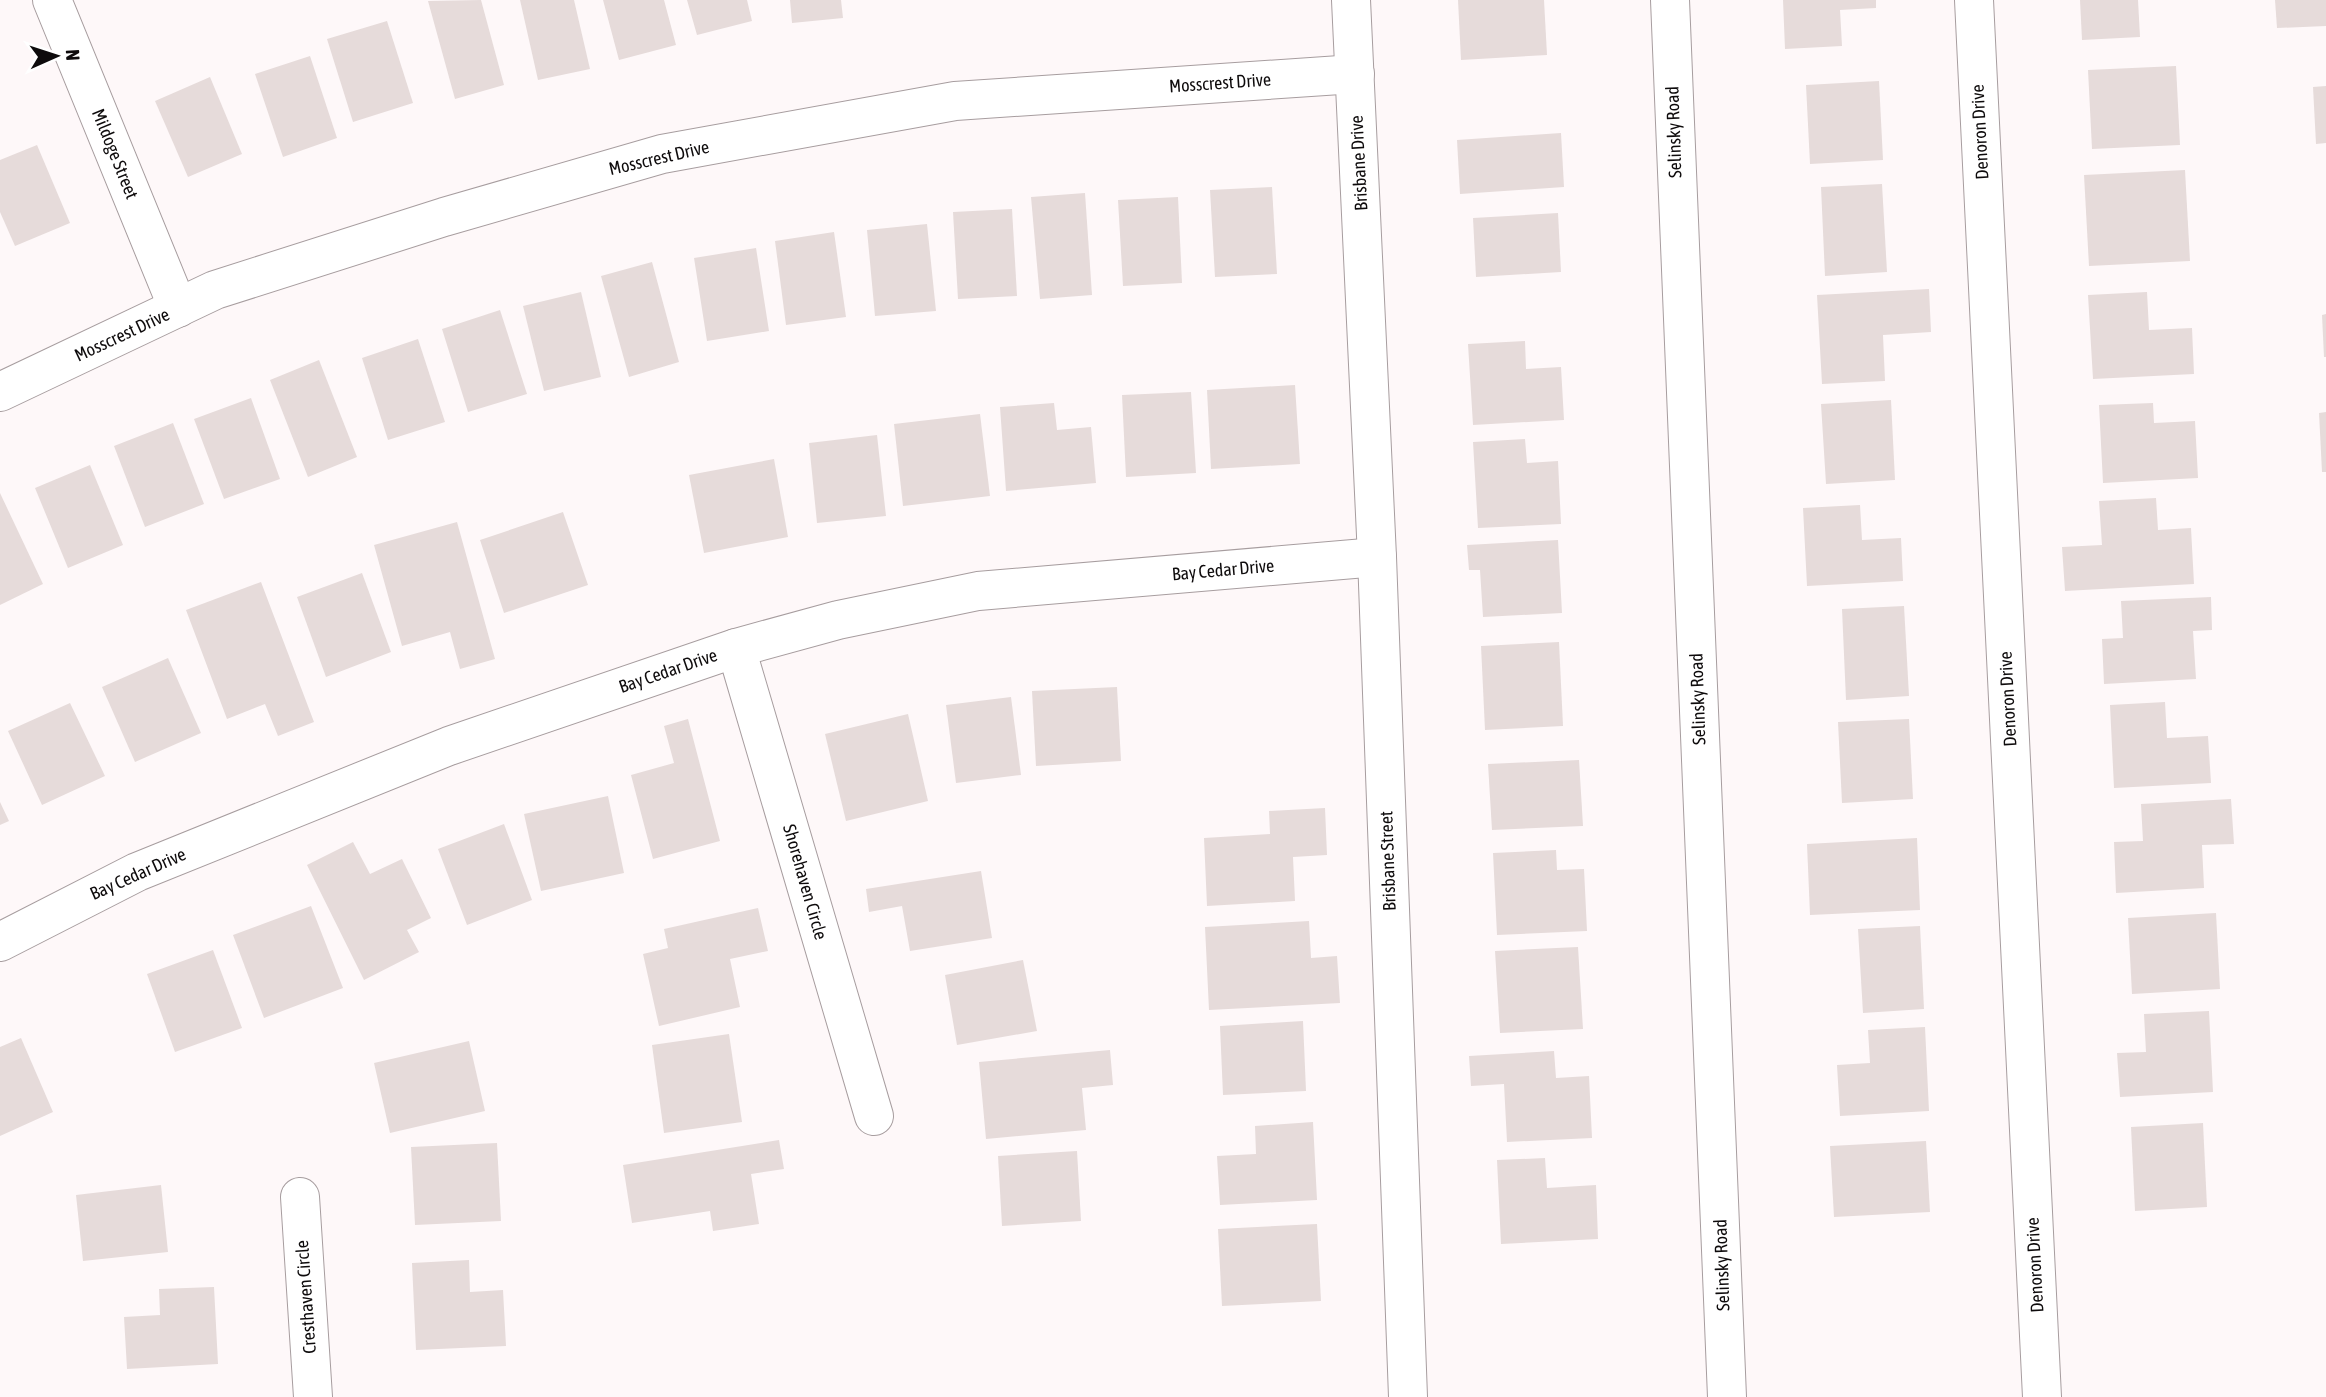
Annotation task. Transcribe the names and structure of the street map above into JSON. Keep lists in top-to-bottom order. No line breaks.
{"streets":{"street":["Mosscrest Drive","Selinsky Road","Denoron Drive","Mildoge Street","Brisbane Drive","Bay Cedar Drive","Brisbane Street","Shorehaven Circle","Cresthaven Circle"]},"crossings":[["Mosscrest Drive","Mildoge Street"],["Mosscrest Drive","Brisbane Drive"],["Brisbane Drive","Brisbane Street"],["Bay Cedar Drive","Brisbane Street"],["Bay Cedar Drive","Shorehaven Circle"]],"north":"right"}
